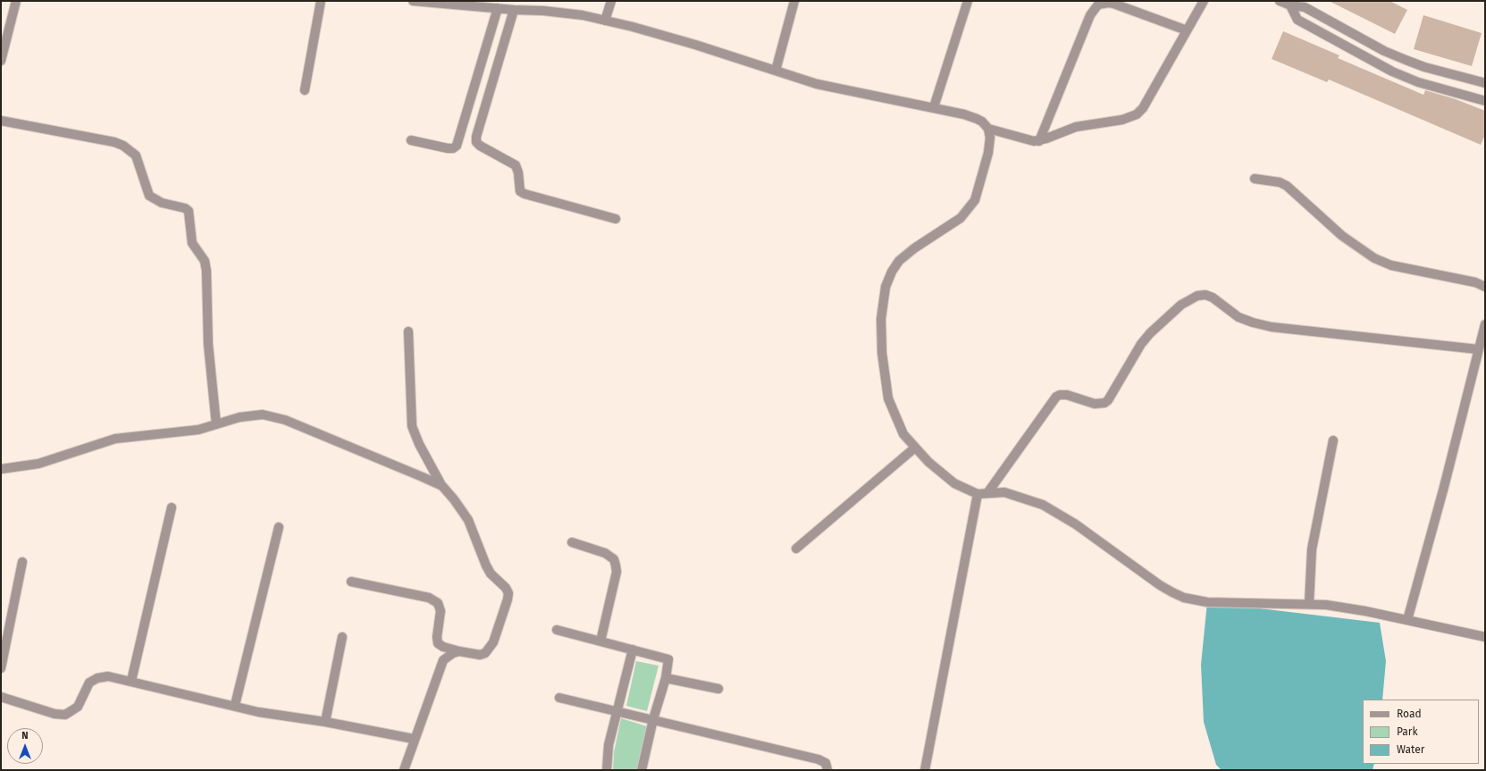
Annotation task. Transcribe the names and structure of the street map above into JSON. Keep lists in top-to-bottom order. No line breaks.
{"legend":["Road","Park","Water"],"north":"top"}
